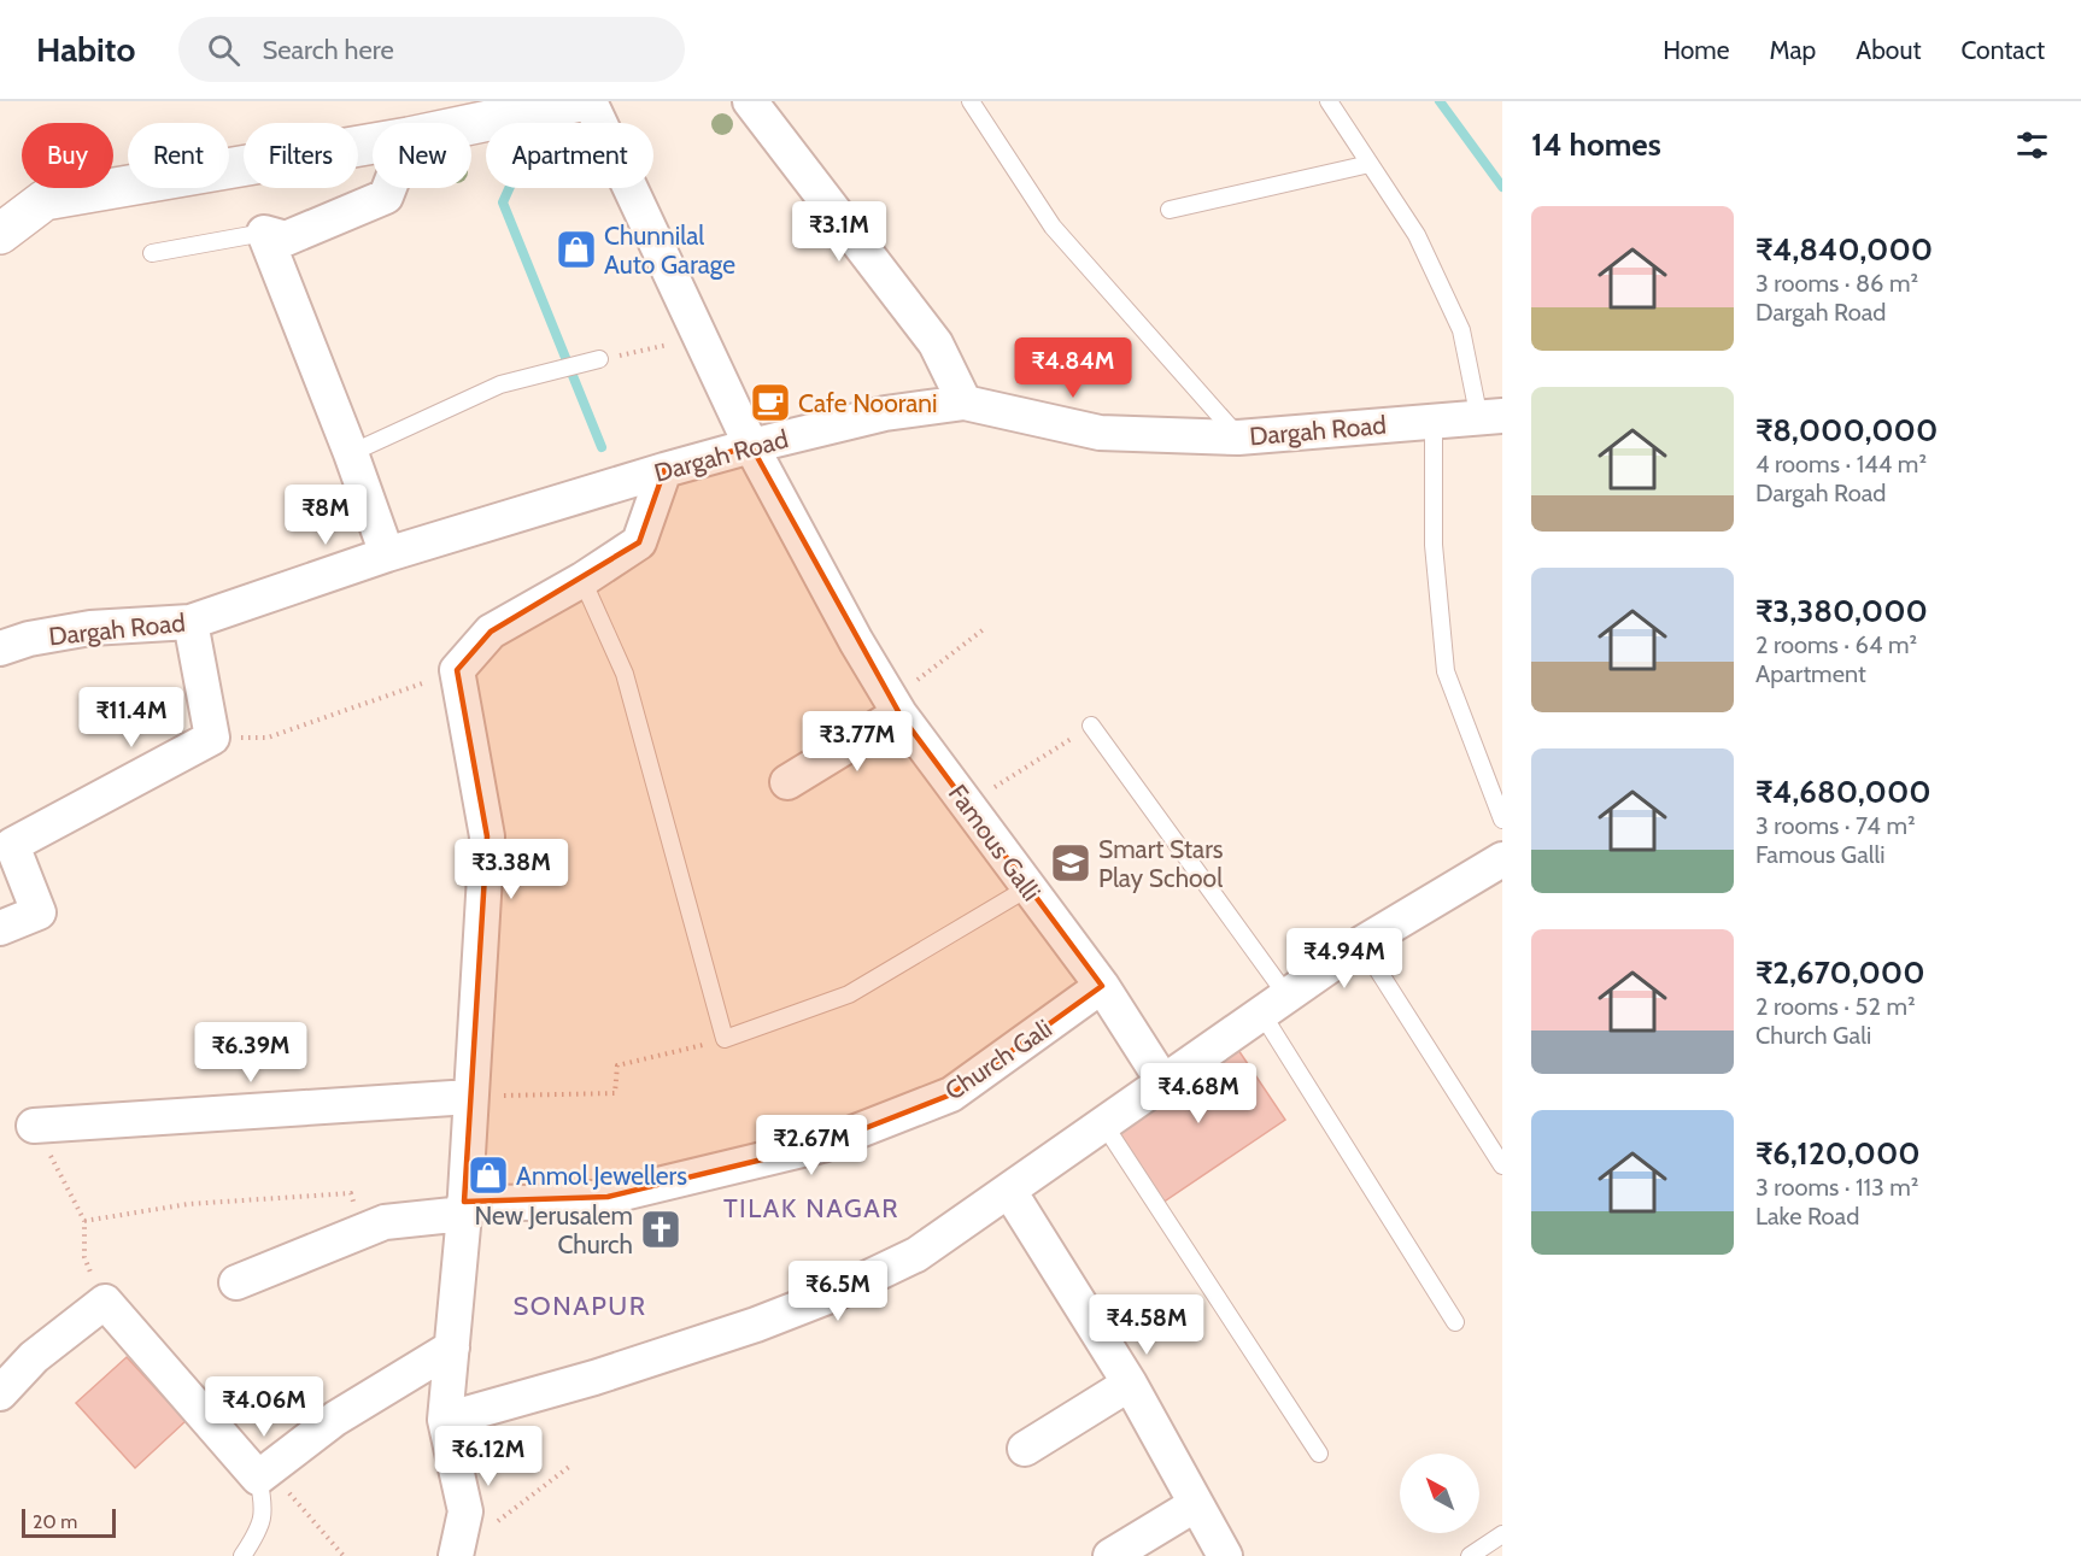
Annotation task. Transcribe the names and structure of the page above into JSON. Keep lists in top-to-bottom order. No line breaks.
{"streets":{"street":["Dargah Road","Famous Galli","Church Gali"]},"crossings":[["Dargah Road","Famous Galli"],["Famous Galli","Church Gali"]],"districts":["TILAK NAGAR","SONAPUR"],"places":{"shop":["Chunnilal Auto Garage","Anmol Jewellers"],"cafe":["Cafe Noorani"],"school or university":["Smart Stars Play School"],"church":["New Jerusalem Church"]},"scale_bar":"20 m","north":"top left","page":{"header":"Habito","search":"Search here","nav":["Home","Map","About","Contact"],"heading":"14 homes","chip":["Buy","Rent","Filters","New","Apartment"],"list":[{"name":"₹4,840,000","note":"3 rooms · 86 m² · Dargah Road"},{"name":"₹8,000,000","note":"4 rooms · 144 m² · Dargah Road"},{"name":"₹3,380,000","note":"2 rooms · 64 m² · Apartment"},{"name":"₹4,680,000","note":"3 rooms · 74 m² · Famous Galli"},{"name":"₹2,670,000","note":"2 rooms · 52 m² · Church Gali"},{"name":"₹6,120,000","note":"3 rooms · 113 m² · Lake Road"}],"price":["₹3.1M","₹4.84M","₹8M","₹11.4M","₹3.77M","₹3.38M","₹4.94M","₹6.39M","₹4.68M","₹2.67M","₹6.5M","₹4.58M","₹4.06M","₹6.12M"],"scale":"20 m"}}
